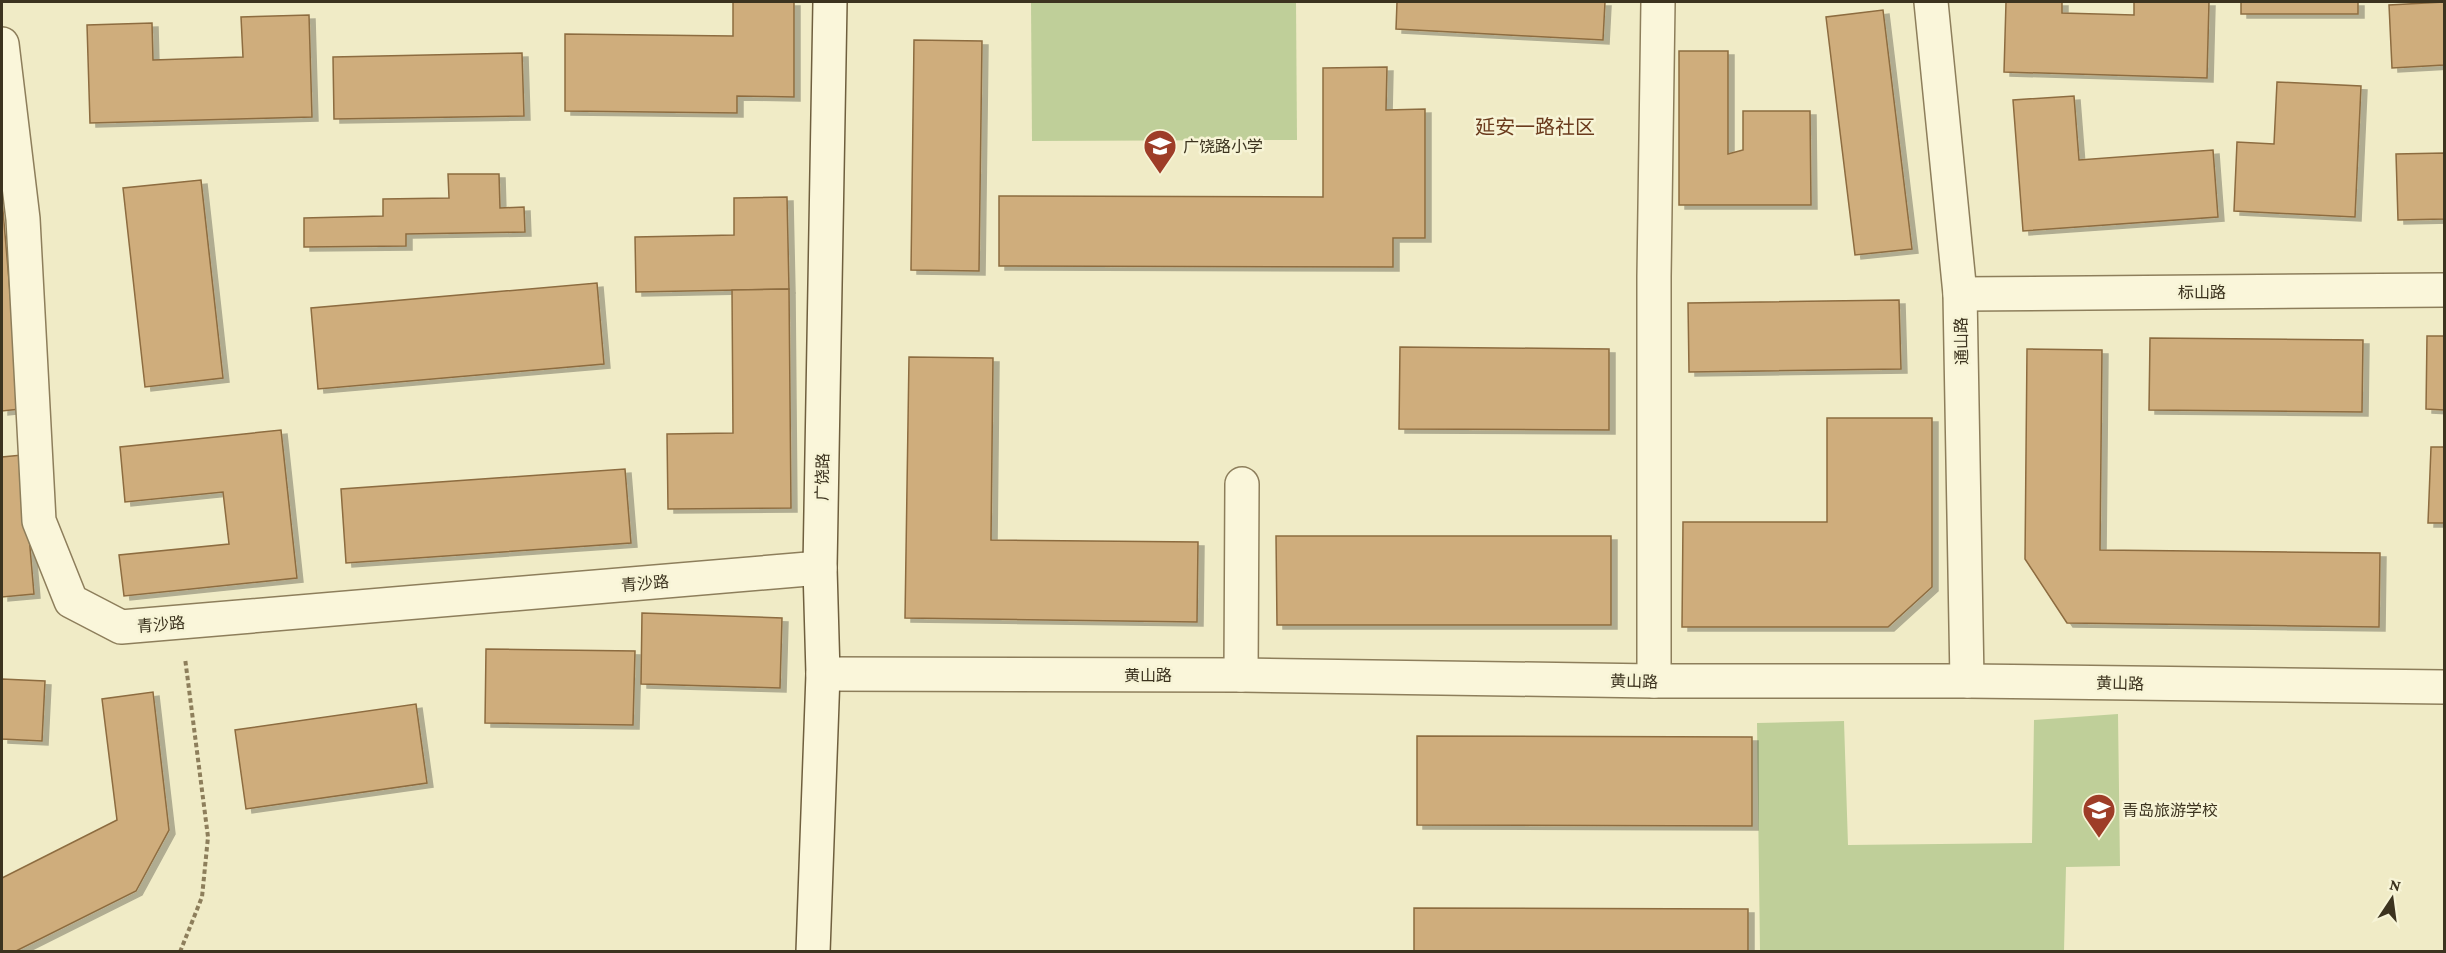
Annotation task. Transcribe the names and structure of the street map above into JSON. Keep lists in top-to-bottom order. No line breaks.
{"streets":{"street":["标山路","通山路","广饶路","青沙路","黄山路"]},"crossings":[["标山路","通山路"],["通山路","黄山路"],["广饶路","青沙路"],["广饶路","黄山路"]],"districts":["延安一路社区"],"places":{"school or university":["广饶路小学","青岛旅游学校"]},"north":"top"}
